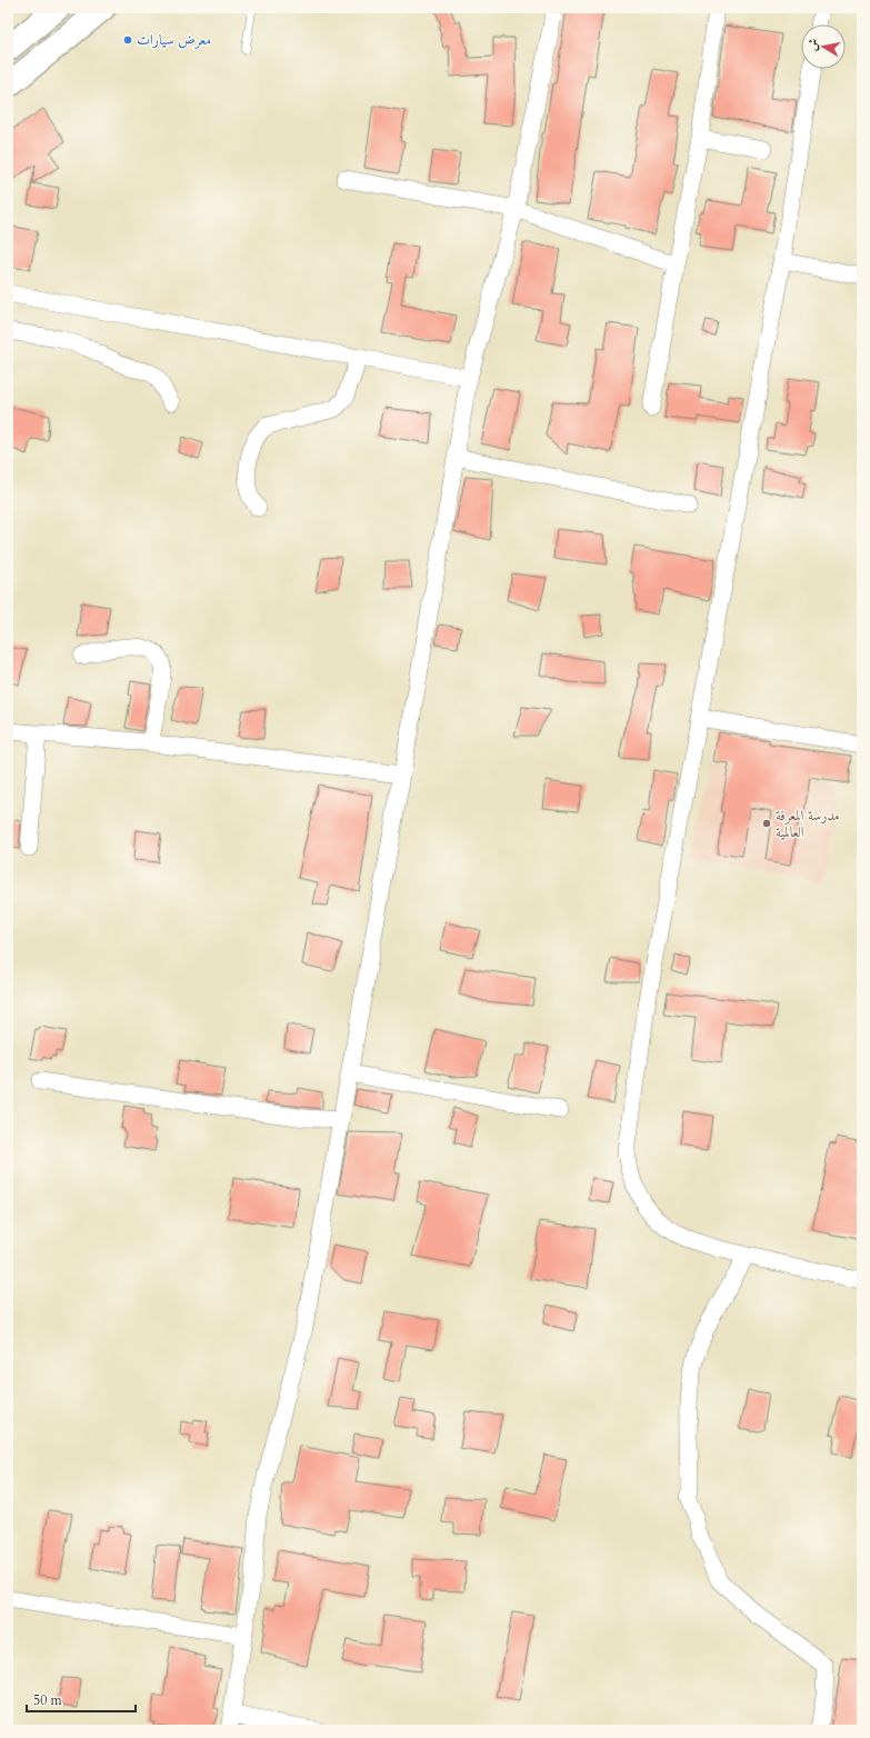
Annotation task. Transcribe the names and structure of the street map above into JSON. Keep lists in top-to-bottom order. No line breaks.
{"places":["معرض سيارات","مدرسة المعرفة العالمية"],"scale_bar":"50 m","north":"left"}
